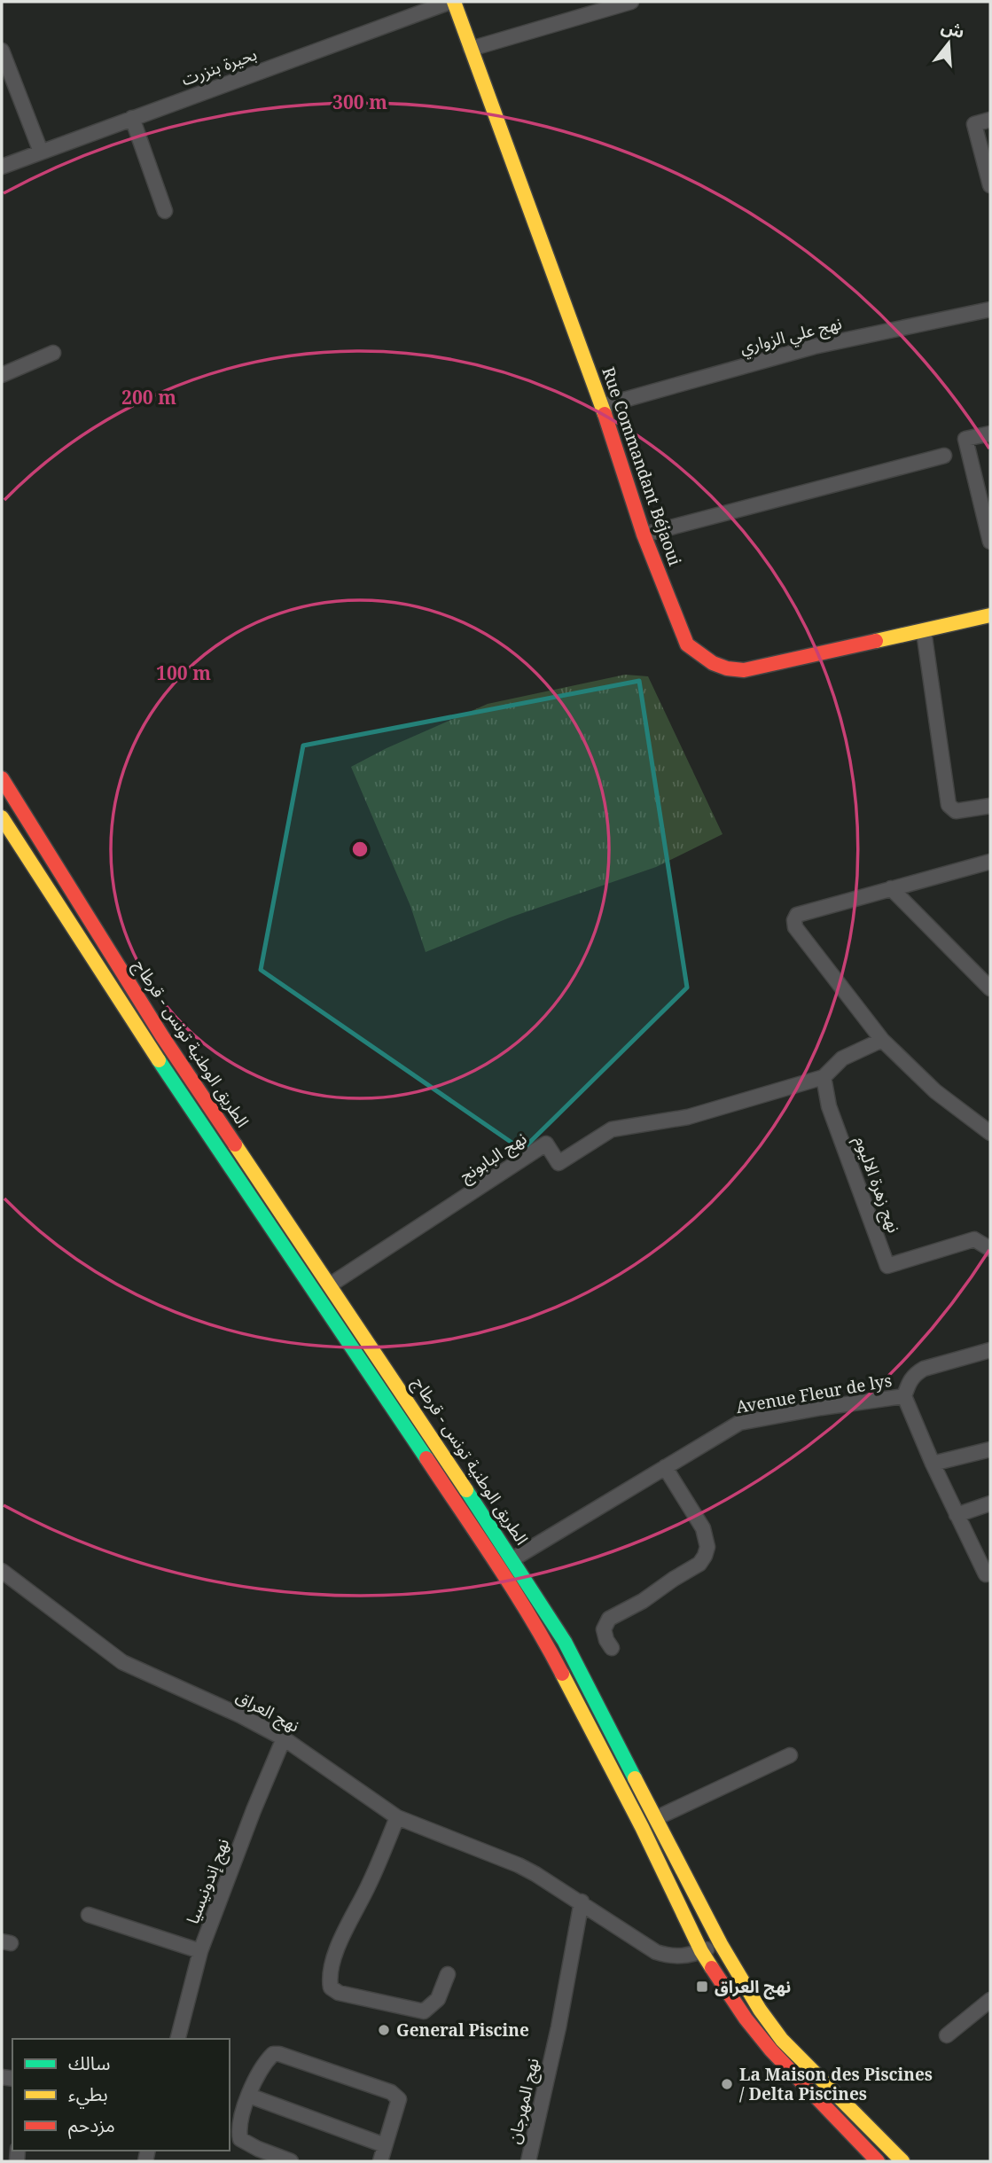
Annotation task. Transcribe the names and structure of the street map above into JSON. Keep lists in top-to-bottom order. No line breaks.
{"streets":{"main road":["Rue Commandant Béjaoui","الطريق الوطنية تونس - قرطاج"],"street":["بحيرة بنزرت","نهج علي الزواري","نهج البابونج","نهج زهرة الاليوم","Avenue Fleur de lys","نهج العراق","نهج إندونيسيا","نهج المهرجان"]},"crossings":[["بحيرة بنزرت","Rue Commandant Béjaoui"],["نهج علي الزواري","Rue Commandant Béjaoui"],["الطريق الوطنية تونس - قرطاج","نهج البابونج"],["الطريق الوطنية تونس - قرطاج","Avenue Fleur de lys"],["الطريق الوطنية تونس - قرطاج","نهج العراق"],["نهج البابونج","نهج زهرة الاليوم"],["نهج العراق","نهج إندونيسيا"],["نهج العراق","نهج المهرجان"]],"places":{"transit":["نهج العراق"],"other":["General Piscine","La Maison des Piscines / Delta Piscines"]},"legend":["سالك","بطيء","مزدحم"],"north":"top","rings":["300 m","200 m","100 m"]}
